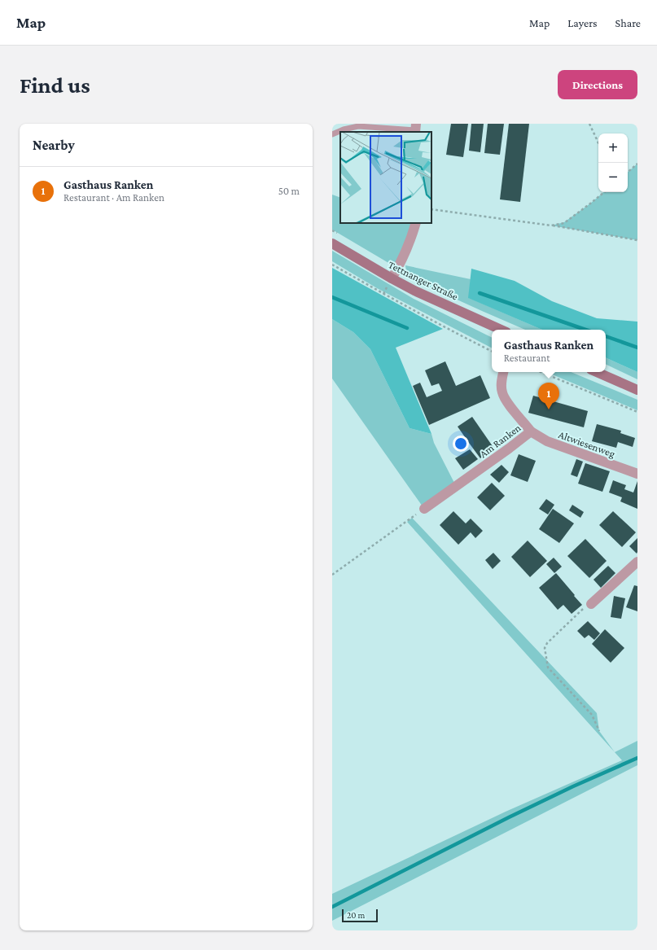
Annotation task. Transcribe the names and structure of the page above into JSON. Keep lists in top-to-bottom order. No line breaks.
{"streets":{"main road":["Tettnanger Straße"],"street":["Am Ranken","Altwiesenweg"]},"crossings":[["Am Ranken","Altwiesenweg"]],"scale_bar":"20 m","page":{"header":"Map","nav":["Map","Layers","Share"],"buttons":"Directions","title":"Find us","heading":"Nearby","map_buttons":["+","−"],"list":[{"mark":"1","name":"Gasthaus Ranken","note":"Restaurant · Am Ranken","value":"50 m"}],"popup":["Gasthaus Ranken","Restaurant"],"pins":"1","scale":"20 m"}}
